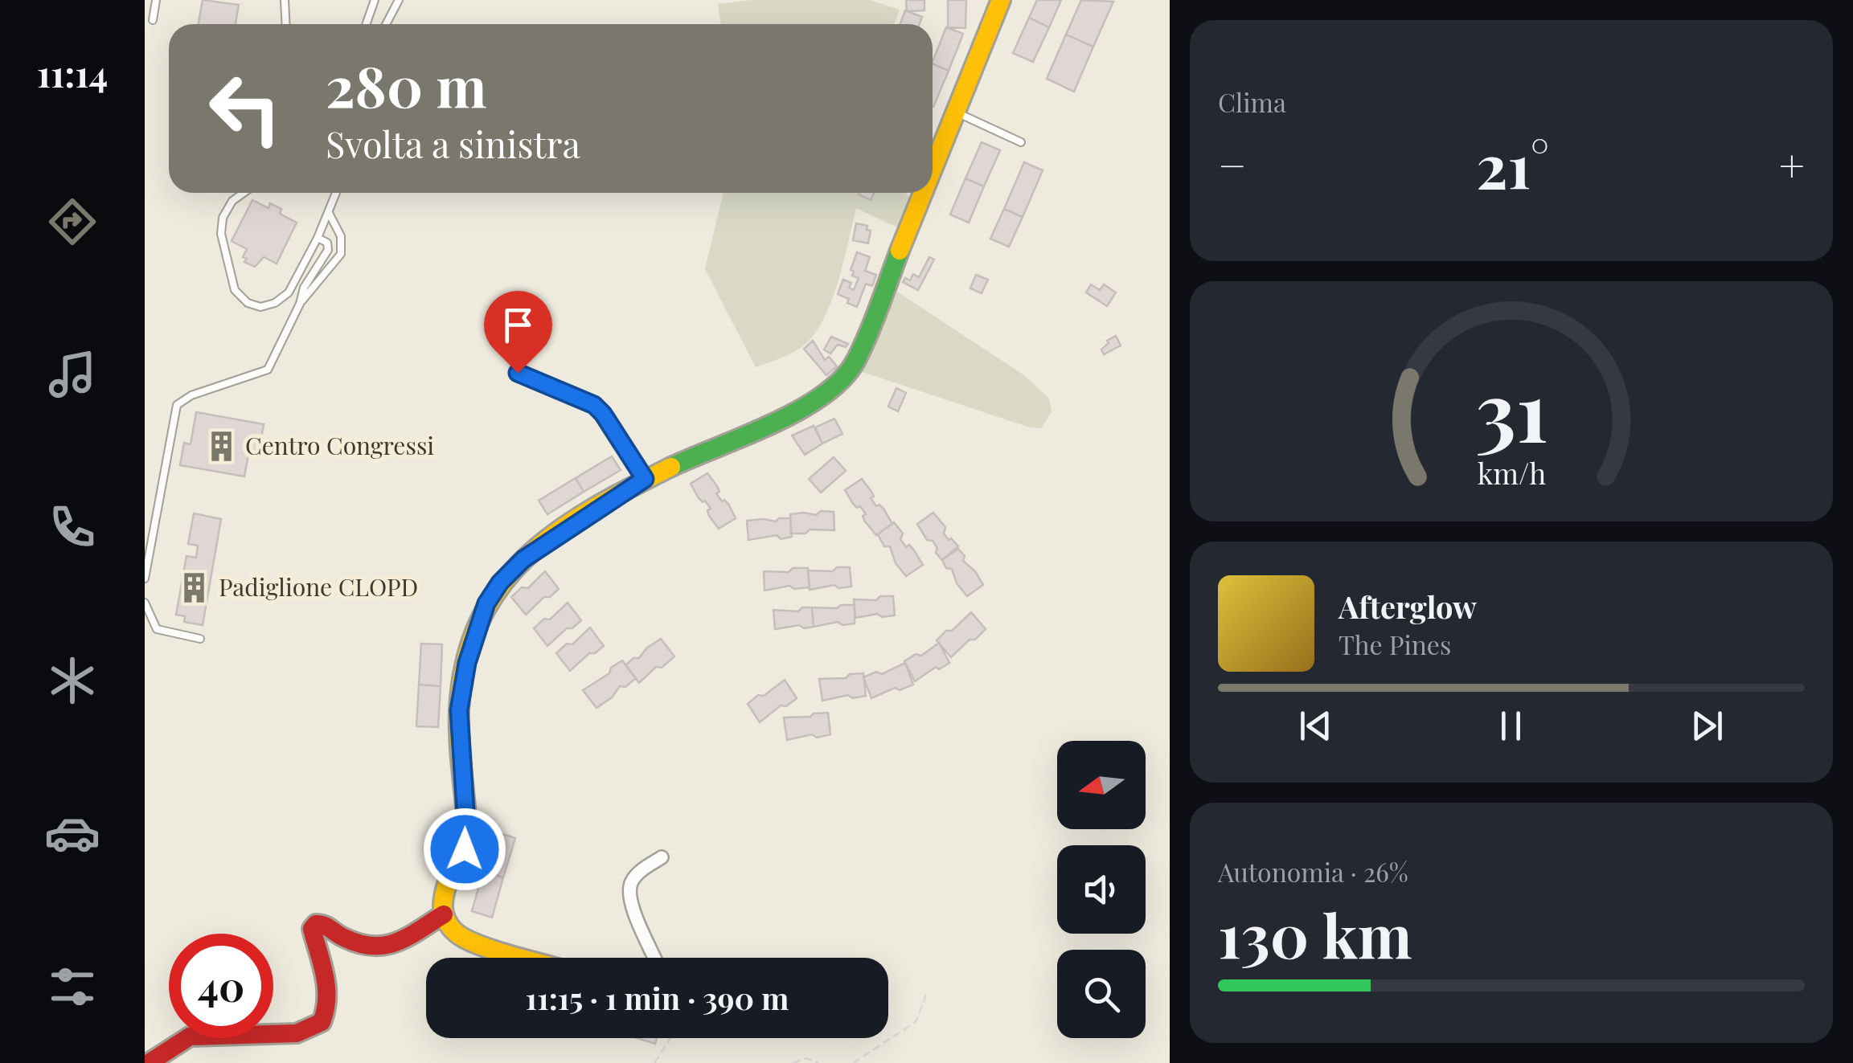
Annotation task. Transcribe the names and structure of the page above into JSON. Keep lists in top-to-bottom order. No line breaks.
{"places":{"building":["Centro Congressi","Padiglione CLOPD"]},"north":"left","page":{"tabs":"11:14","tile":["Clima",["Autonomia · 26%","130 km"]],"turn":["280 m","Svolta a sinistra"],"heat":["−","21°","+"],"song":["Afterglow","The Pines"],"limit":"40","trip":"11:15 · 1 min · 390 m","gauge":["31","km/h"]}}
